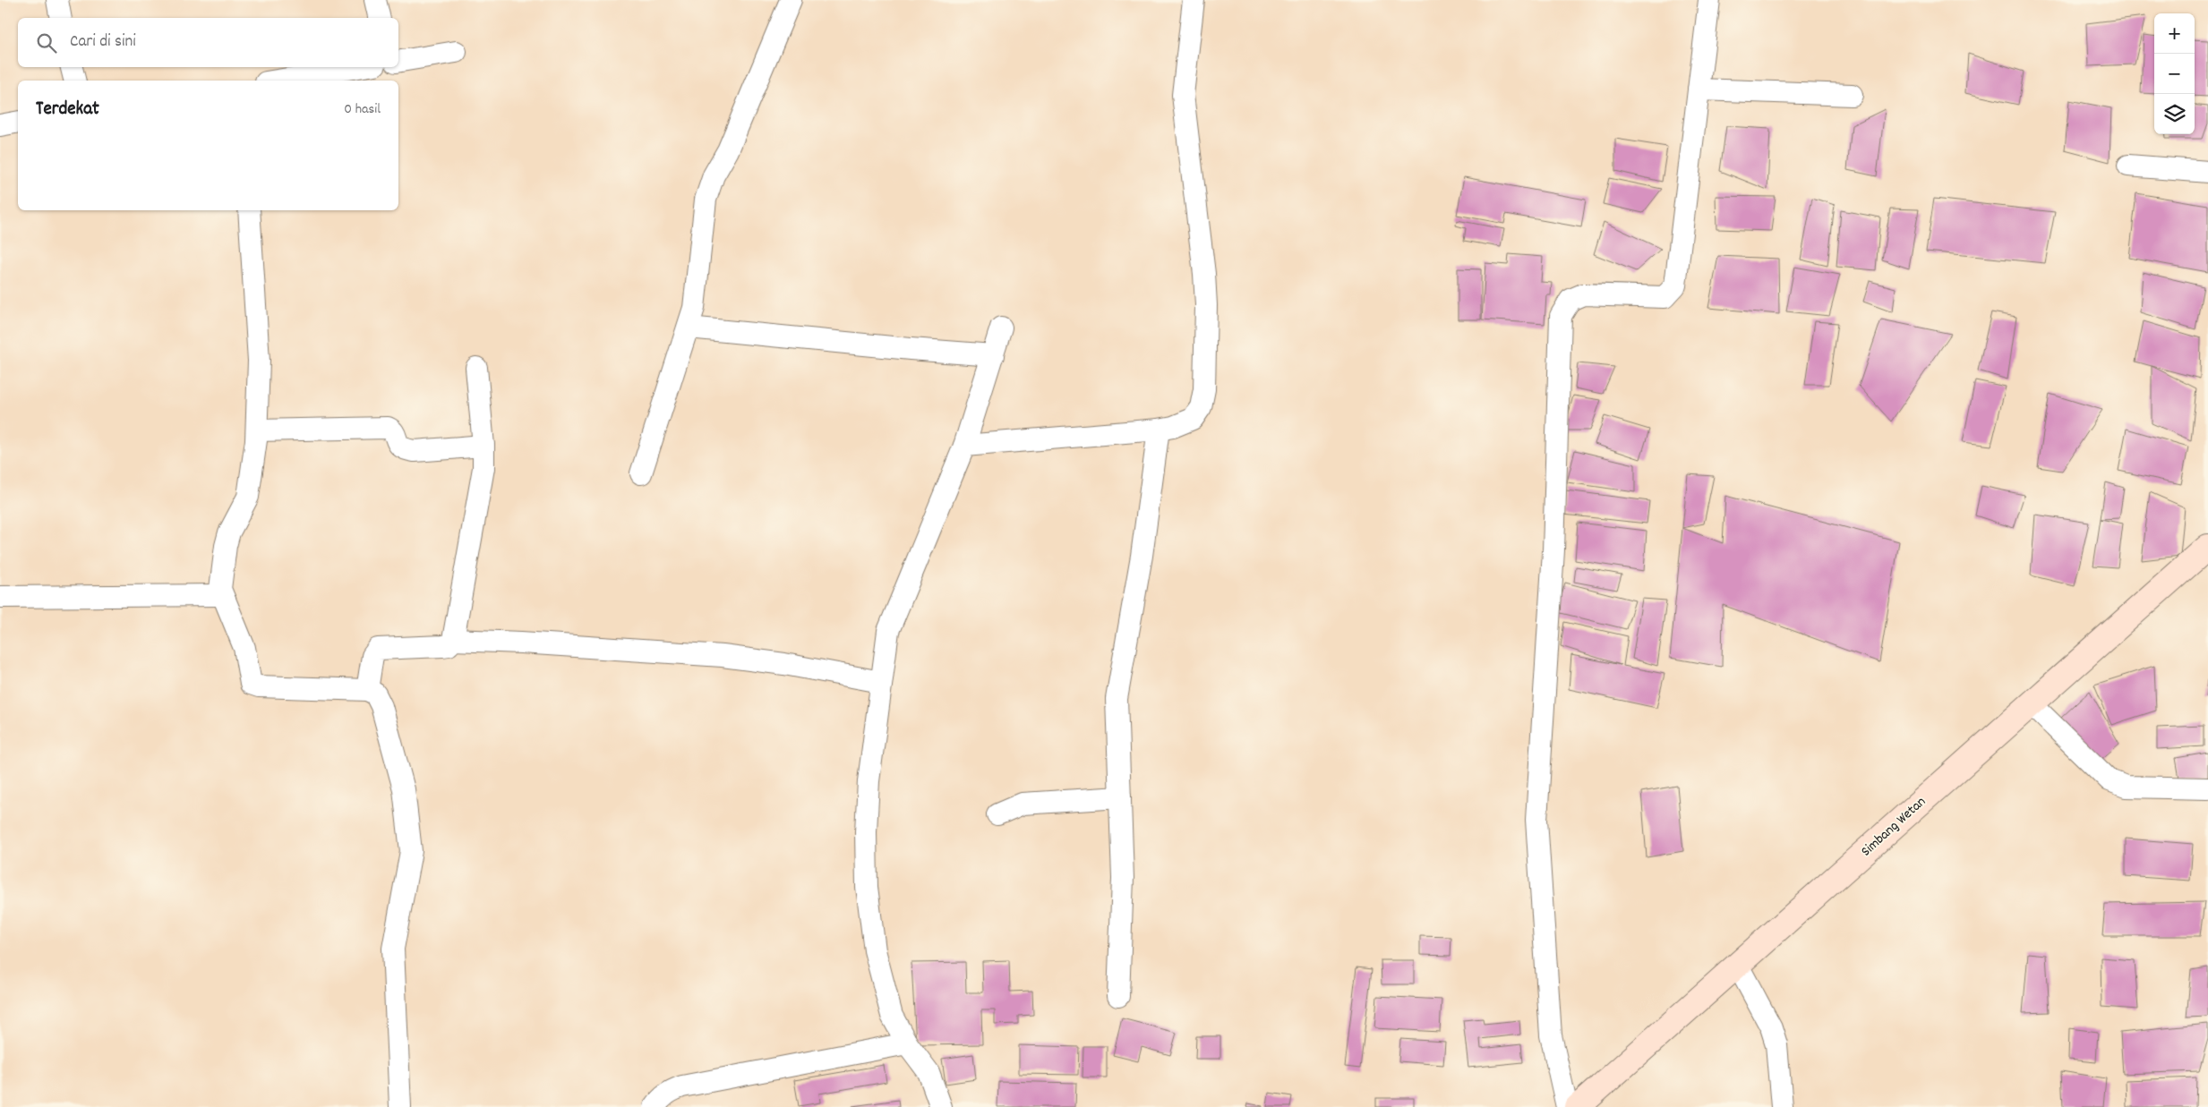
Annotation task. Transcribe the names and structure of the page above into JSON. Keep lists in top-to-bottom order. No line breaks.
{"streets":{"street":["Simbang Wetan"]},"page":{"map_buttons":["+","−"],"search":"Cari di sini","heading":["Terdekat","0 hasil"]}}
